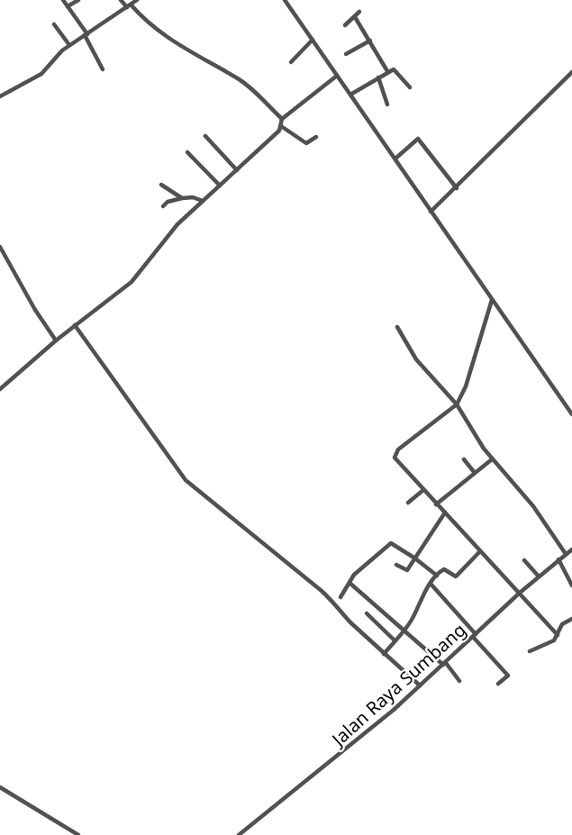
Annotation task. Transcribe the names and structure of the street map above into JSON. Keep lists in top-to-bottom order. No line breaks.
{"streets":{"street":["Jalan Raya Sumbang"]}}
